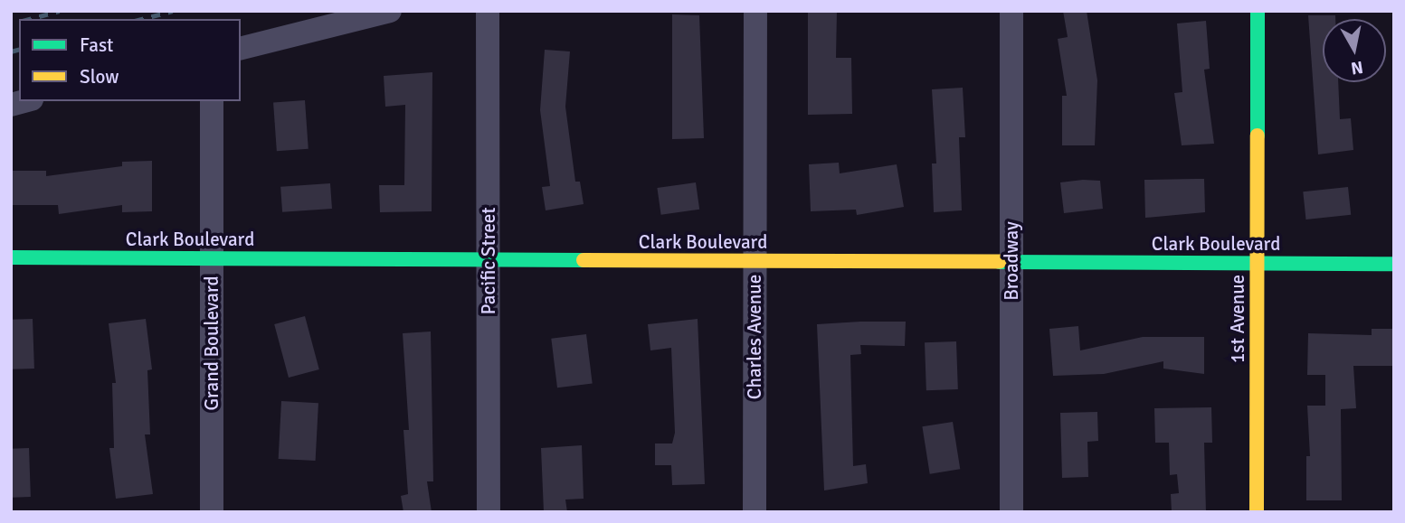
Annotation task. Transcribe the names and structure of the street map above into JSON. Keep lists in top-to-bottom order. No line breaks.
{"streets":{"street":["Clark Boulevard","Pacific Street","Broadway","1st Avenue","Charles Avenue","Grand Boulevard"]},"crossings":[["Clark Boulevard","Pacific Street"],["Clark Boulevard","Broadway"],["Clark Boulevard","1st Avenue"],["Clark Boulevard","Charles Avenue"],["Clark Boulevard","Grand Boulevard"]],"legend":["Fast","Slow"],"north":"bottom"}
